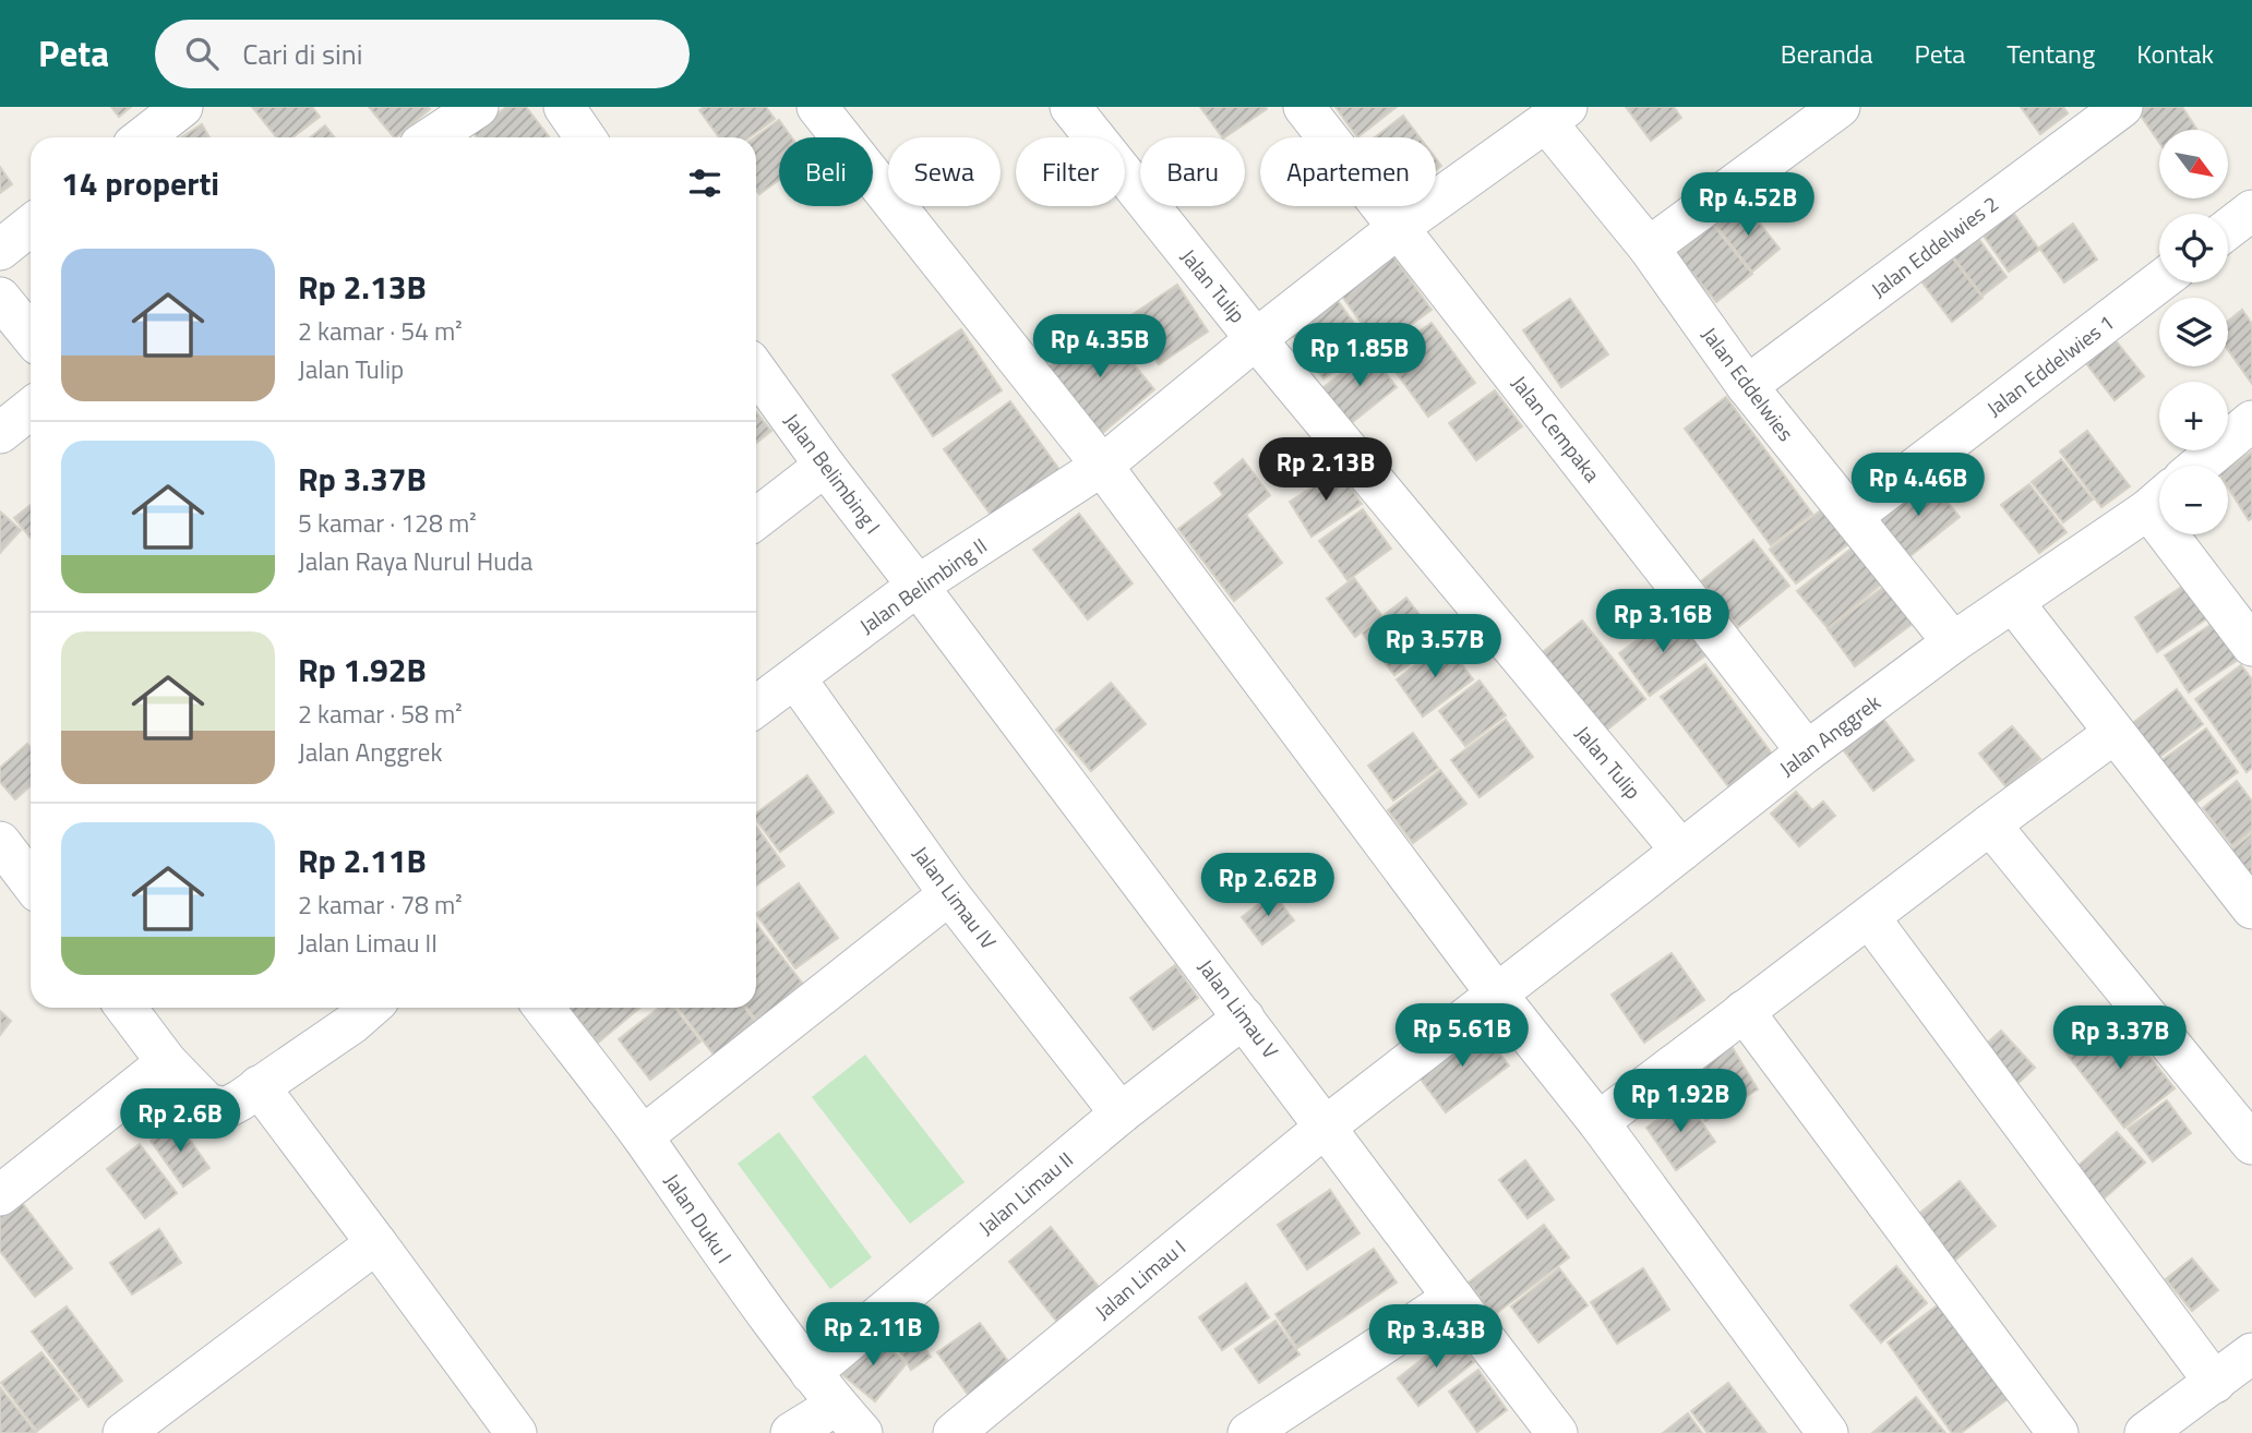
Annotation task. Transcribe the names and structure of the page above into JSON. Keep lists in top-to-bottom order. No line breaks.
{"streets":{"street":["Jalan Eddelwies 2","Jalan Tulip","Jalan Eddelwies 1","Jalan Eddelwies","Jalan Cempaka","Jalan Belimbing I","Jalan Belimbing II","Jalan Anggrek","Jalan Limau IV","Jalan Limau V","Jalan Limau II","Jalan Duku I","Jalan Limau I"]},"crossings":[["Jalan Eddelwies 2","Jalan Eddelwies"],["Jalan Tulip","Jalan Belimbing II"],["Jalan Tulip","Jalan Anggrek"],["Jalan Eddelwies 1","Jalan Eddelwies"],["Jalan Eddelwies","Jalan Belimbing II"],["Jalan Eddelwies","Jalan Anggrek"],["Jalan Cempaka","Jalan Belimbing II"],["Jalan Cempaka","Jalan Anggrek"],["Jalan Belimbing I","Jalan Belimbing II"],["Jalan Belimbing I","Jalan Limau V"],["Jalan Belimbing II","Jalan Limau IV"],["Jalan Belimbing II","Jalan Limau V"],["Jalan Anggrek","Jalan Limau I"],["Jalan Limau IV","Jalan Limau II"],["Jalan Limau V","Jalan Limau II"],["Jalan Limau V","Jalan Limau I"],["Jalan Limau II","Jalan Duku I"]],"north":"bottom right","page":{"header":"Peta","search":"Cari di sini","nav":["Beranda","Peta","Tentang","Kontak"],"map_buttons":["+","−"],"chip":["Beli","Sewa","Filter","Baru","Apartemen"],"heading":"14 properti","price":["Rp 4.52B","Rp 4.35B","Rp 1.85B","Rp 2.13B","Rp 4.46B","Rp 3.16B","Rp 3.57B","Rp 2.62B","Rp 5.61B","Rp 3.37B","Rp 1.92B","Rp 2.6B","Rp 2.11B","Rp 3.43B"],"list":[{"name":"Rp 2.13B","note":"2 kamar · 54 m² · Jalan Tulip"},{"name":"Rp 3.37B","note":"5 kamar · 128 m² · Jalan Raya Nurul Huda"},{"name":"Rp 1.92B","note":"2 kamar · 58 m² · Jalan Anggrek"},{"name":"Rp 2.11B","note":"2 kamar · 78 m² · Jalan Limau II"}]}}
